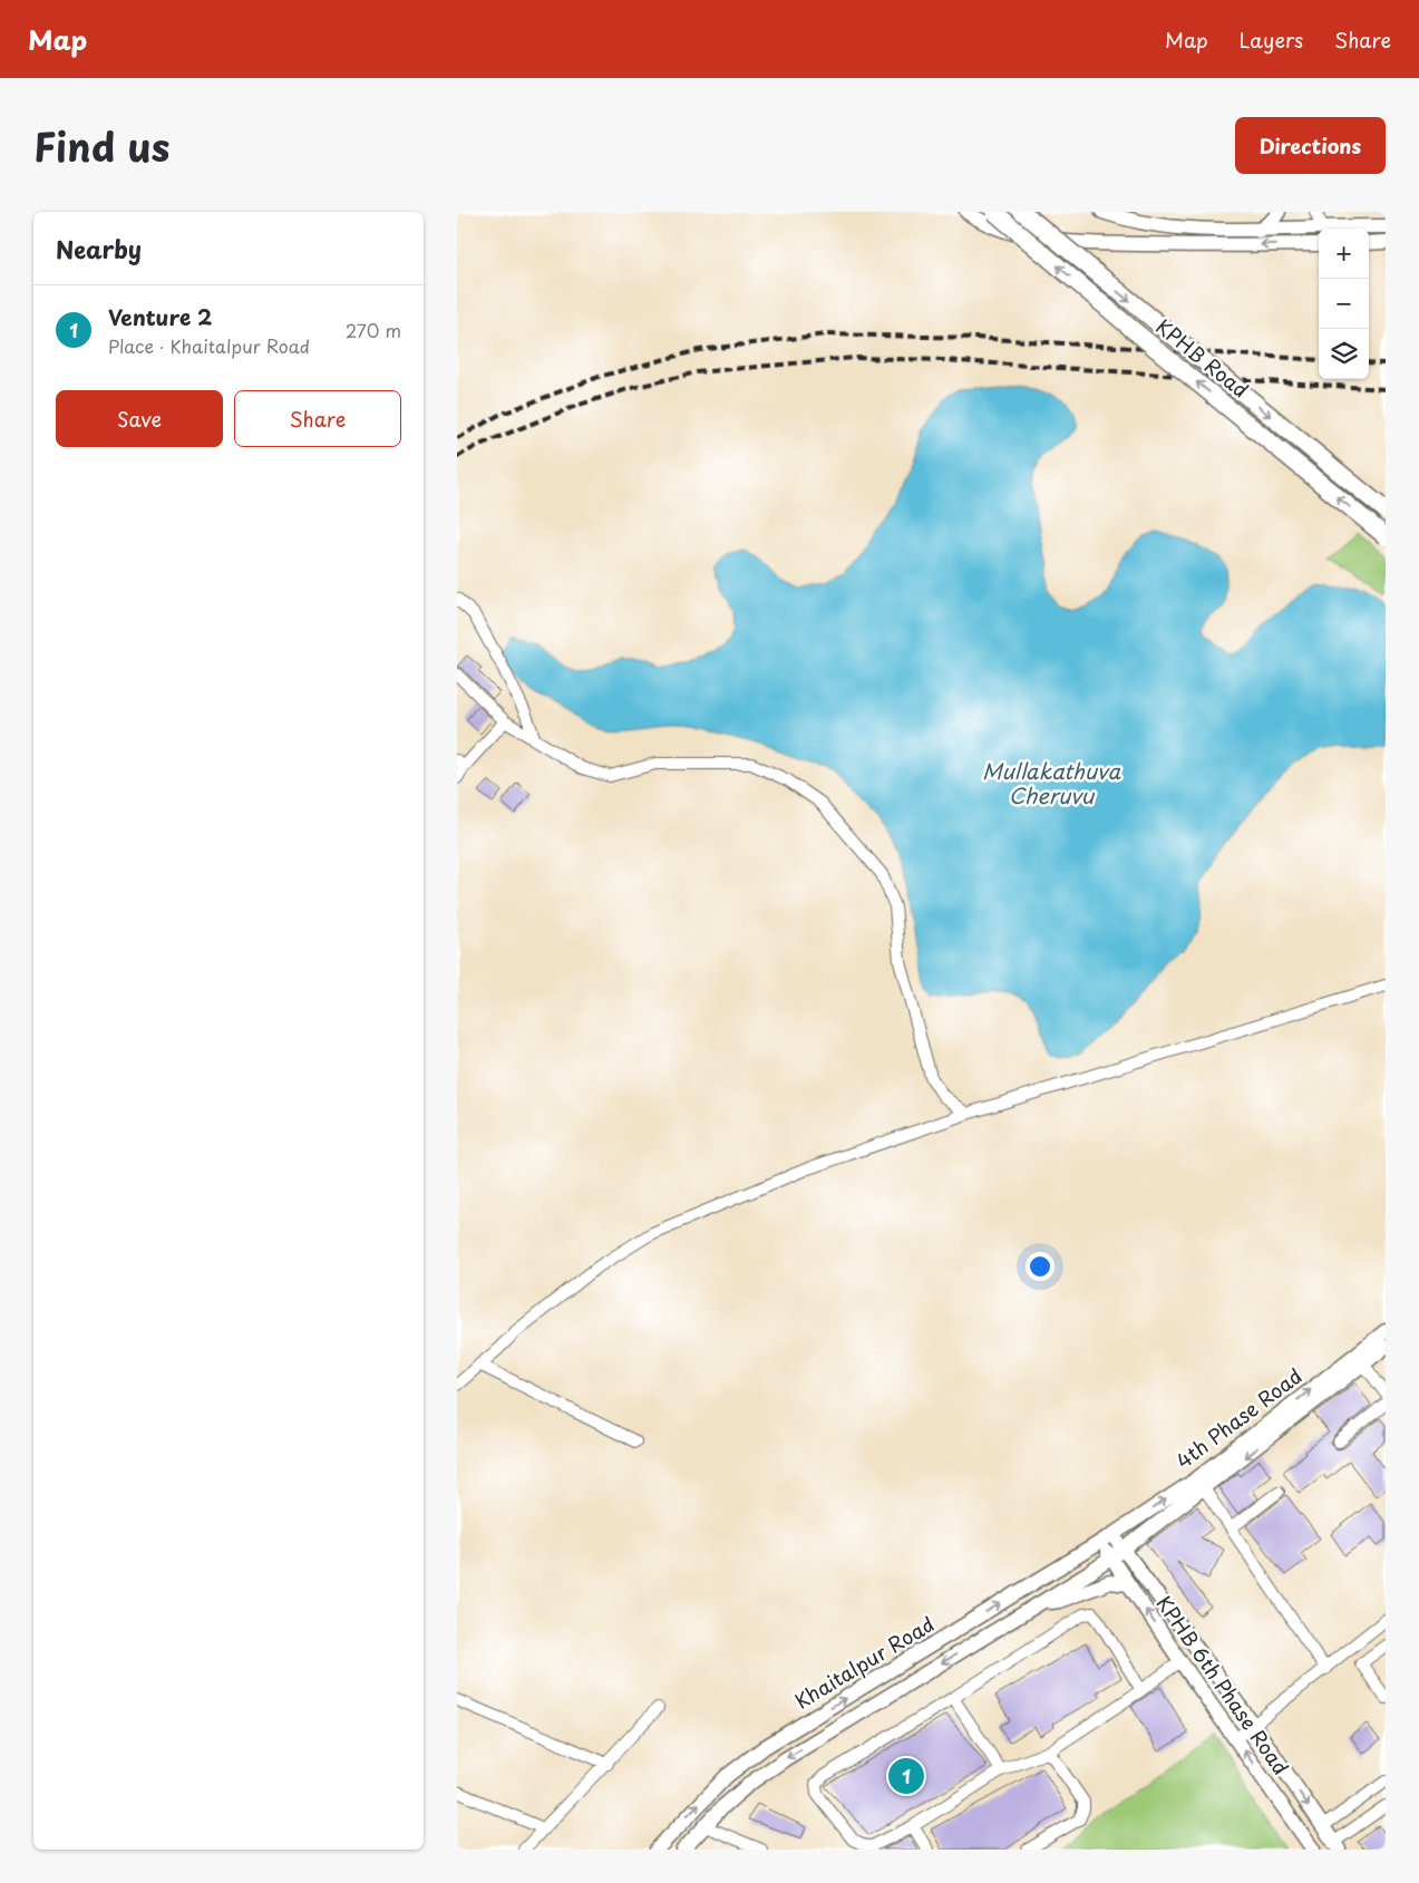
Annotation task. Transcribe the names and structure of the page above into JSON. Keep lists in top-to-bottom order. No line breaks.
{"streets":{"main road":["KPHB Road"],"street":["4th Phase Road","Khaitalpur Road","KPHB 6th Phase Road"]},"crossings":[["4th Phase Road","Khaitalpur Road"],["4th Phase Road","KPHB 6th Phase Road"],["Khaitalpur Road","KPHB 6th Phase Road"]],"water":["Mullakathuva Cheruvu"],"page":{"header":"Map","nav":["Map","Layers","Share"],"title":"Find us","buttons":["Directions",["Save","Share"]],"heading":"Nearby","map_buttons":["+","−"],"list":[{"mark":"1","name":"Venture 2","note":"Place · Khaitalpur Road","value":"270 m"}],"pins":"1"}}
